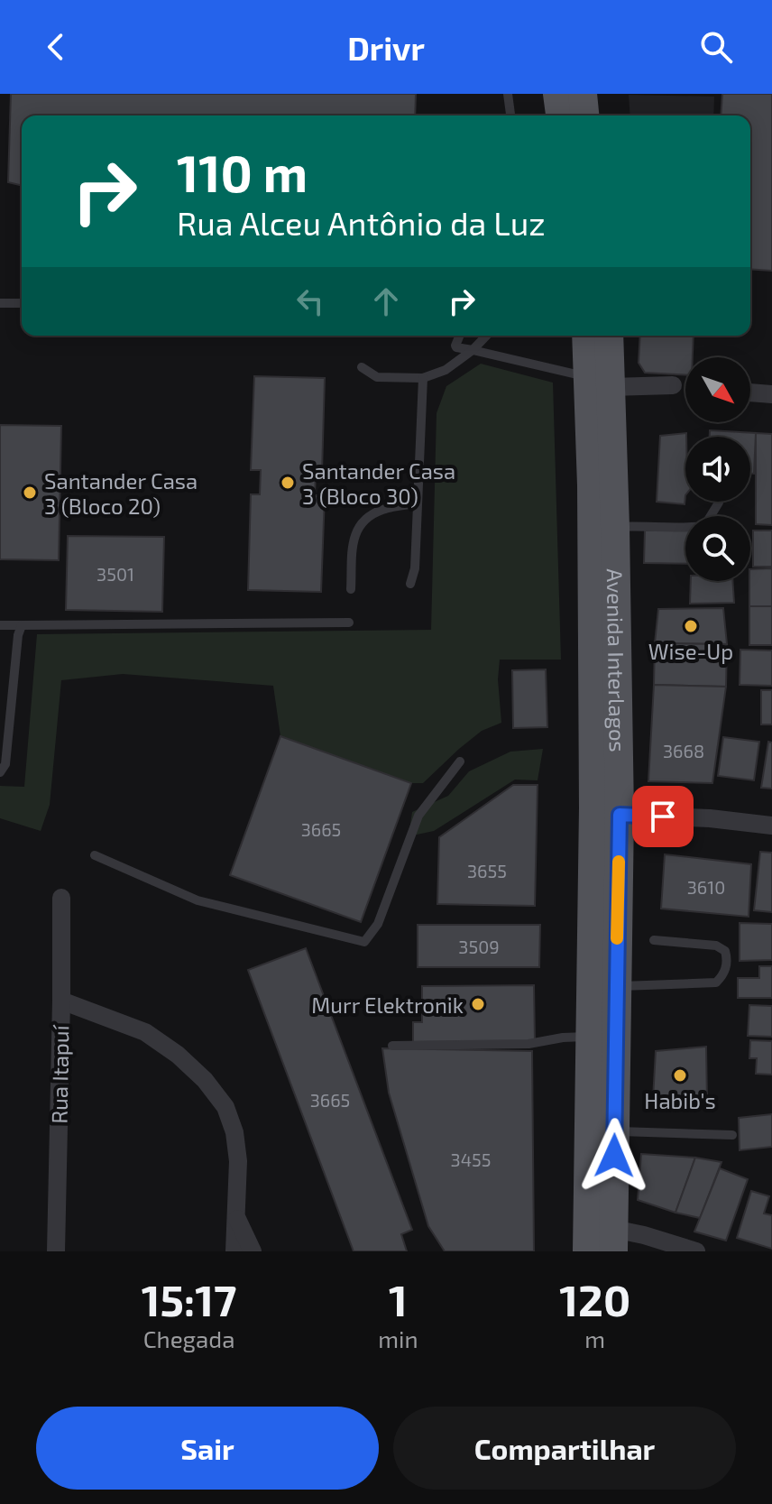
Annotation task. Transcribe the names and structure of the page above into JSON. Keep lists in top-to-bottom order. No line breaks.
{"streets":{"main road":["Avenida Interlagos"],"street":["Rua Itapuí"]},"places":["Santander Casa 3 (Bloco 30)","Santander Casa 3 (Bloco 20)","Wise-Up","Murr Elektronik","Habib's"],"house_numbers":["3501","3668","3665","3655","3610","3509","3665","3455"],"north":"bottom right","page":{"header":"Drivr","turn":["110 m","Rua Alceu Antônio da Luz"],"eta":["15:17","Chegada","1","min","120","m"],"buttons":["Sair","Compartilhar"]}}
